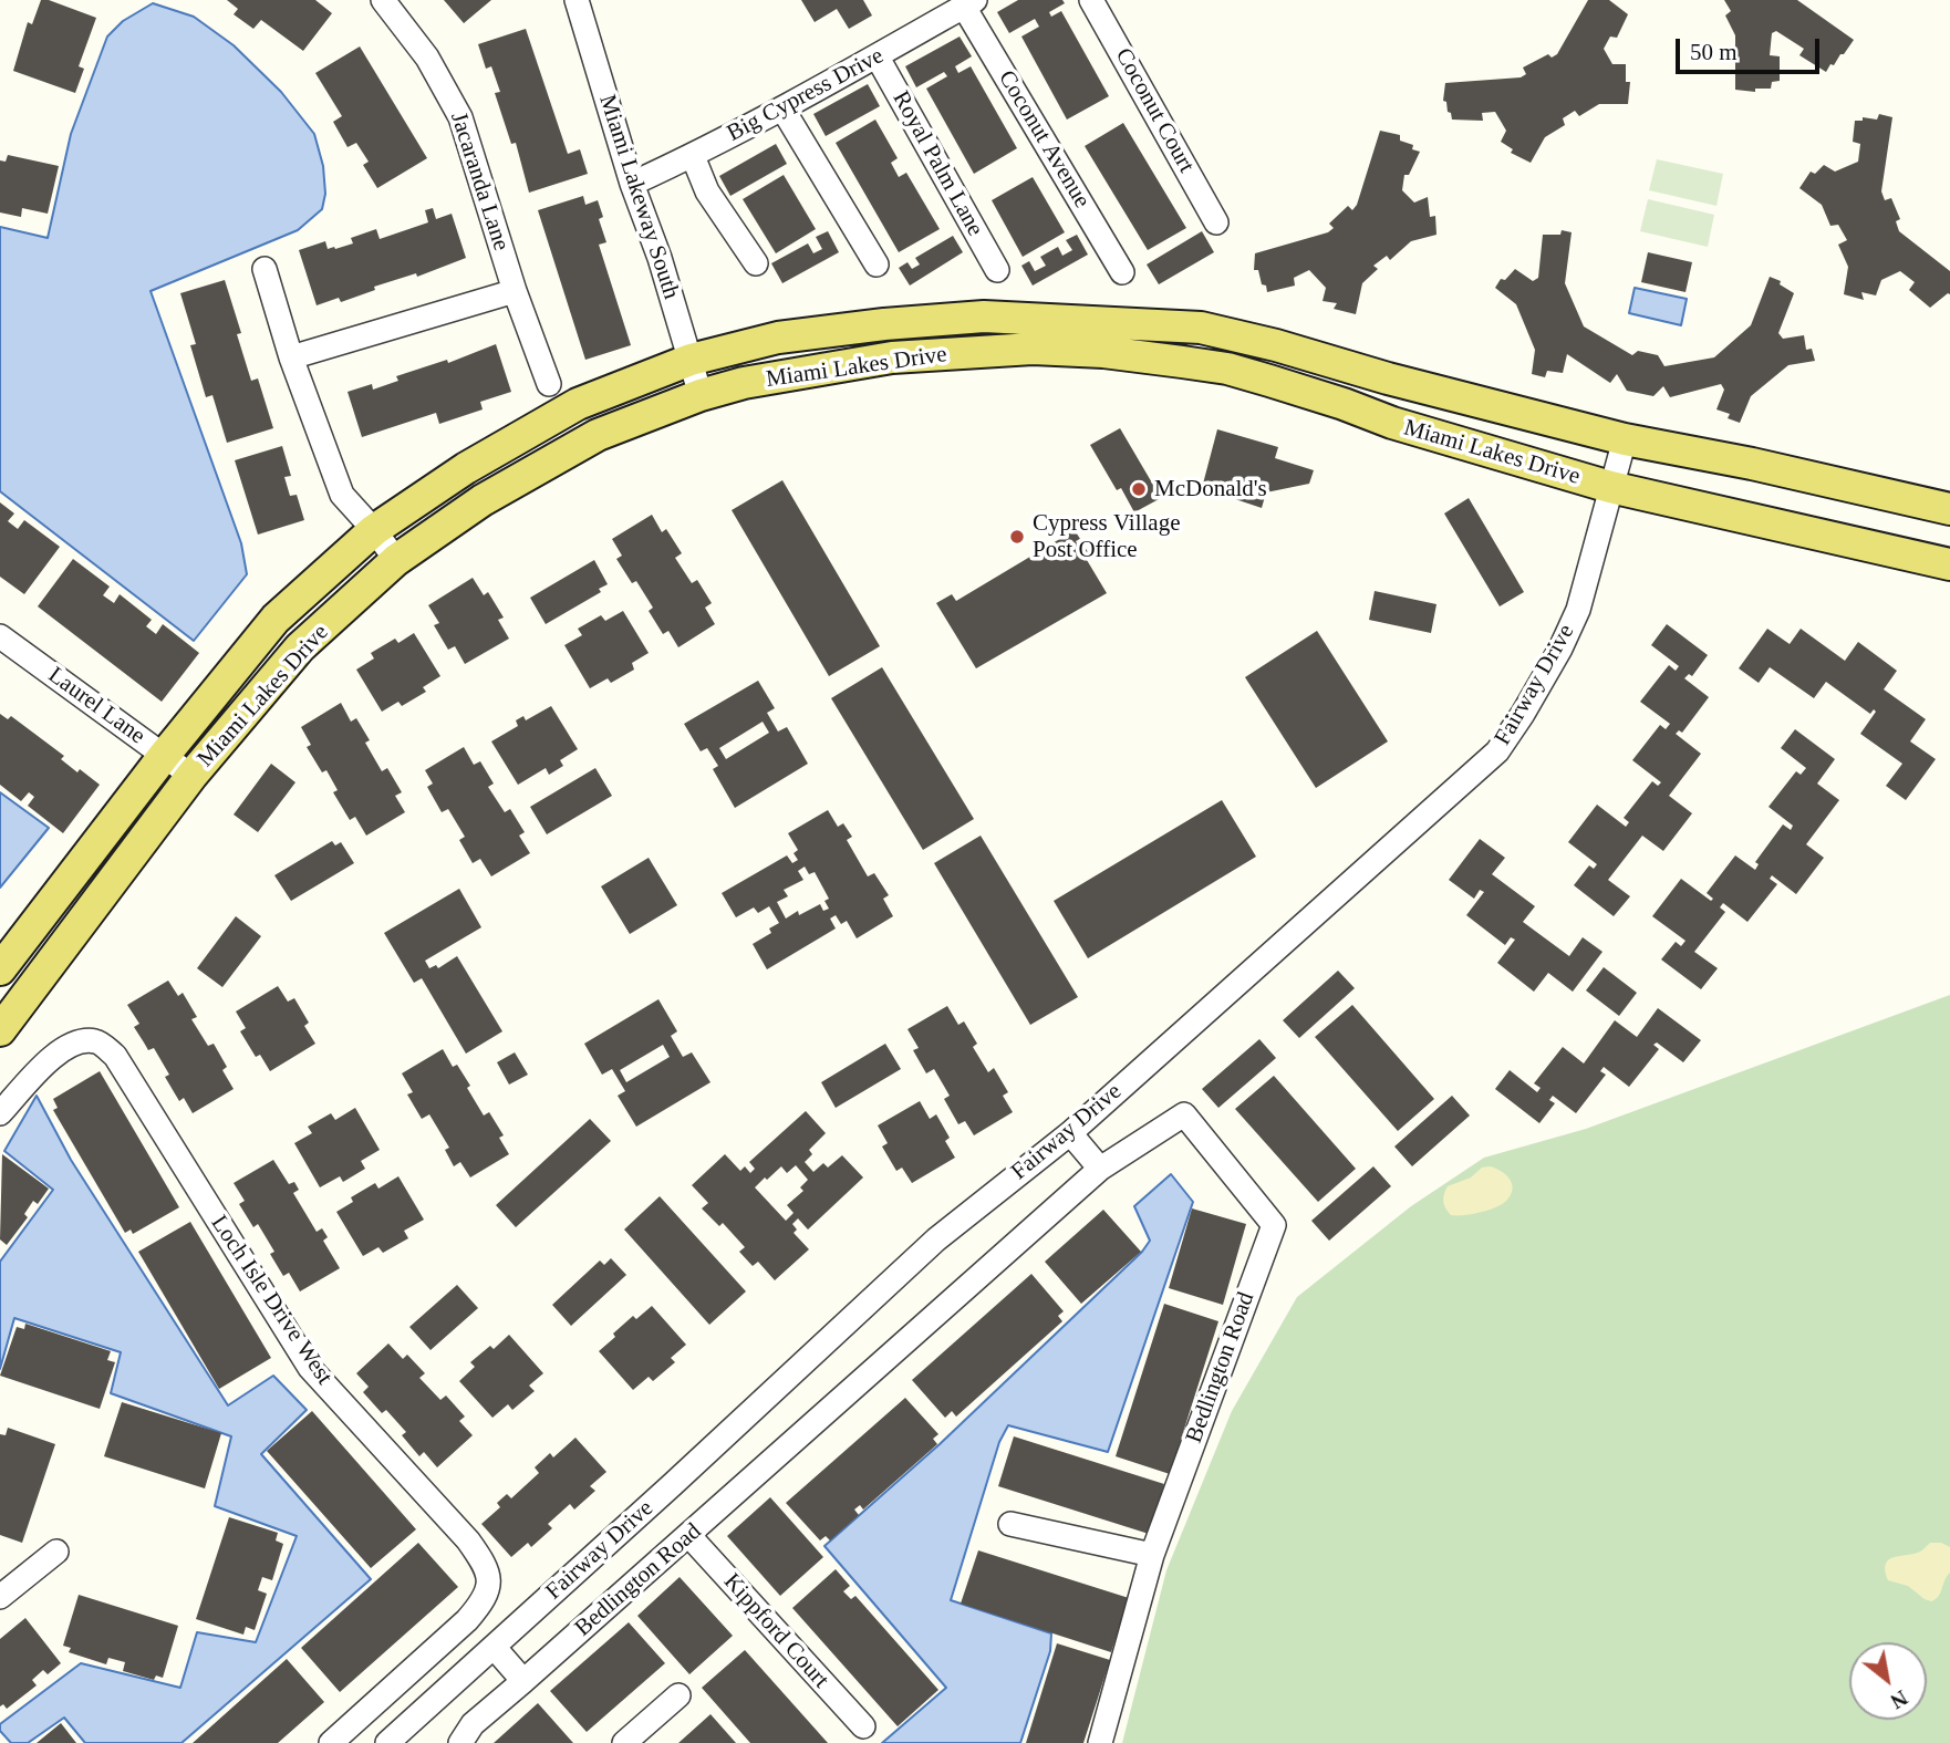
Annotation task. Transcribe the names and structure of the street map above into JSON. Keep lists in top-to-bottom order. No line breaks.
{"streets":{"main road":["Miami Lakes Drive"],"street":["Big Cypress Drive","Coconut Court","Coconut Avenue","Royal Palm Lane","Jacaranda Lane","Miami Lakeway South","Fairway Drive","Laurel Lane","Loch Isle Drive West","Bedlington Road","Kippford Court"]},"crossings":[["Big Cypress Drive","Coconut Avenue"],["Big Cypress Drive","Royal Palm Lane"],["Big Cypress Drive","Miami Lakeway South"],["Miami Lakeway South","Miami Lakes Drive"],["Miami Lakes Drive","Fairway Drive"],["Miami Lakes Drive","Laurel Lane"],["Bedlington Road","Kippford Court"]],"places":["McDonald's","Cypress Village Post Office"],"scale_bar":"50 m","north":"bottom right"}
